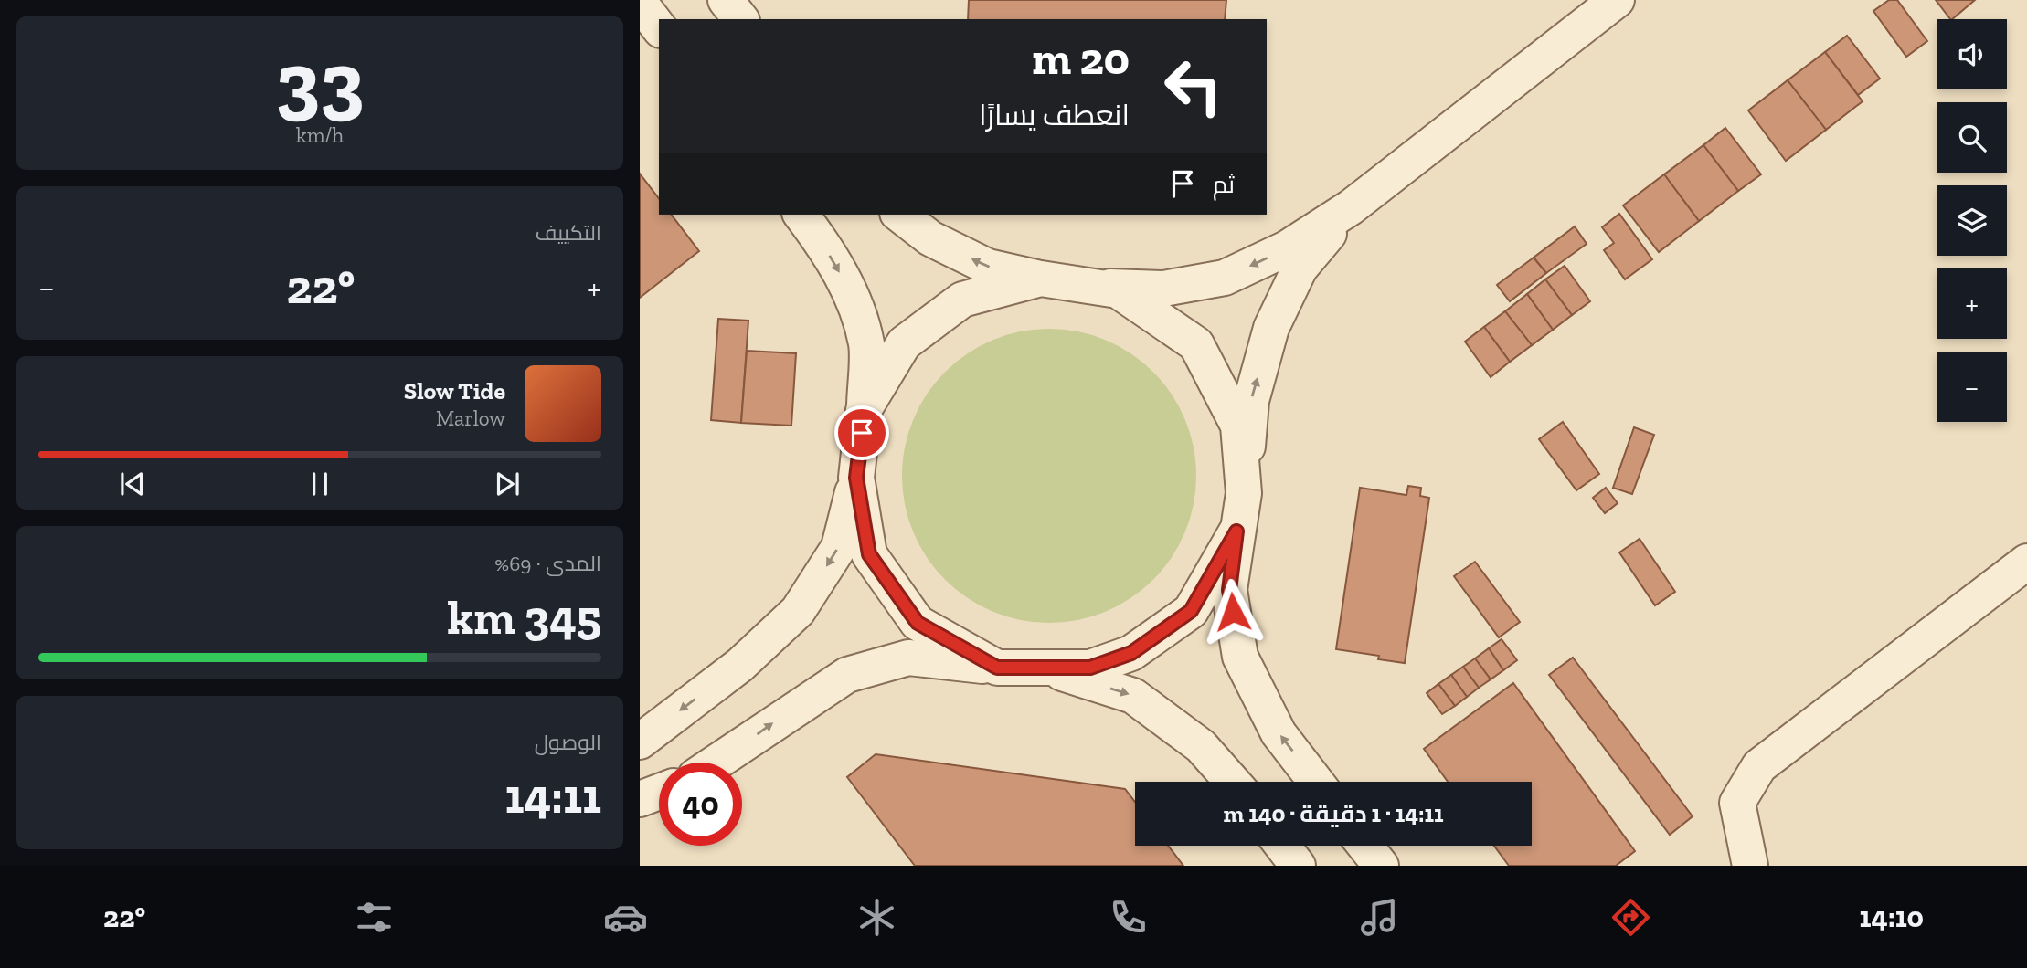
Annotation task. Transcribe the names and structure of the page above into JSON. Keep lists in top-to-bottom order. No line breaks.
{"page":{"tile":[["33","km/h"],"التكييف",["المدى · 69%","345 km"],["الوصول","14:11"]],"map_buttons":["+","−"],"turn":["20 m","انعطف يسارًا"],"then":"ثم","heat":["−","22°","+"],"song":["Slow Tide","Marlow"],"limit":"40","trip":"14:11 · 1 دقيقة · 140 m","tabs":["14:10","22°"]}}
